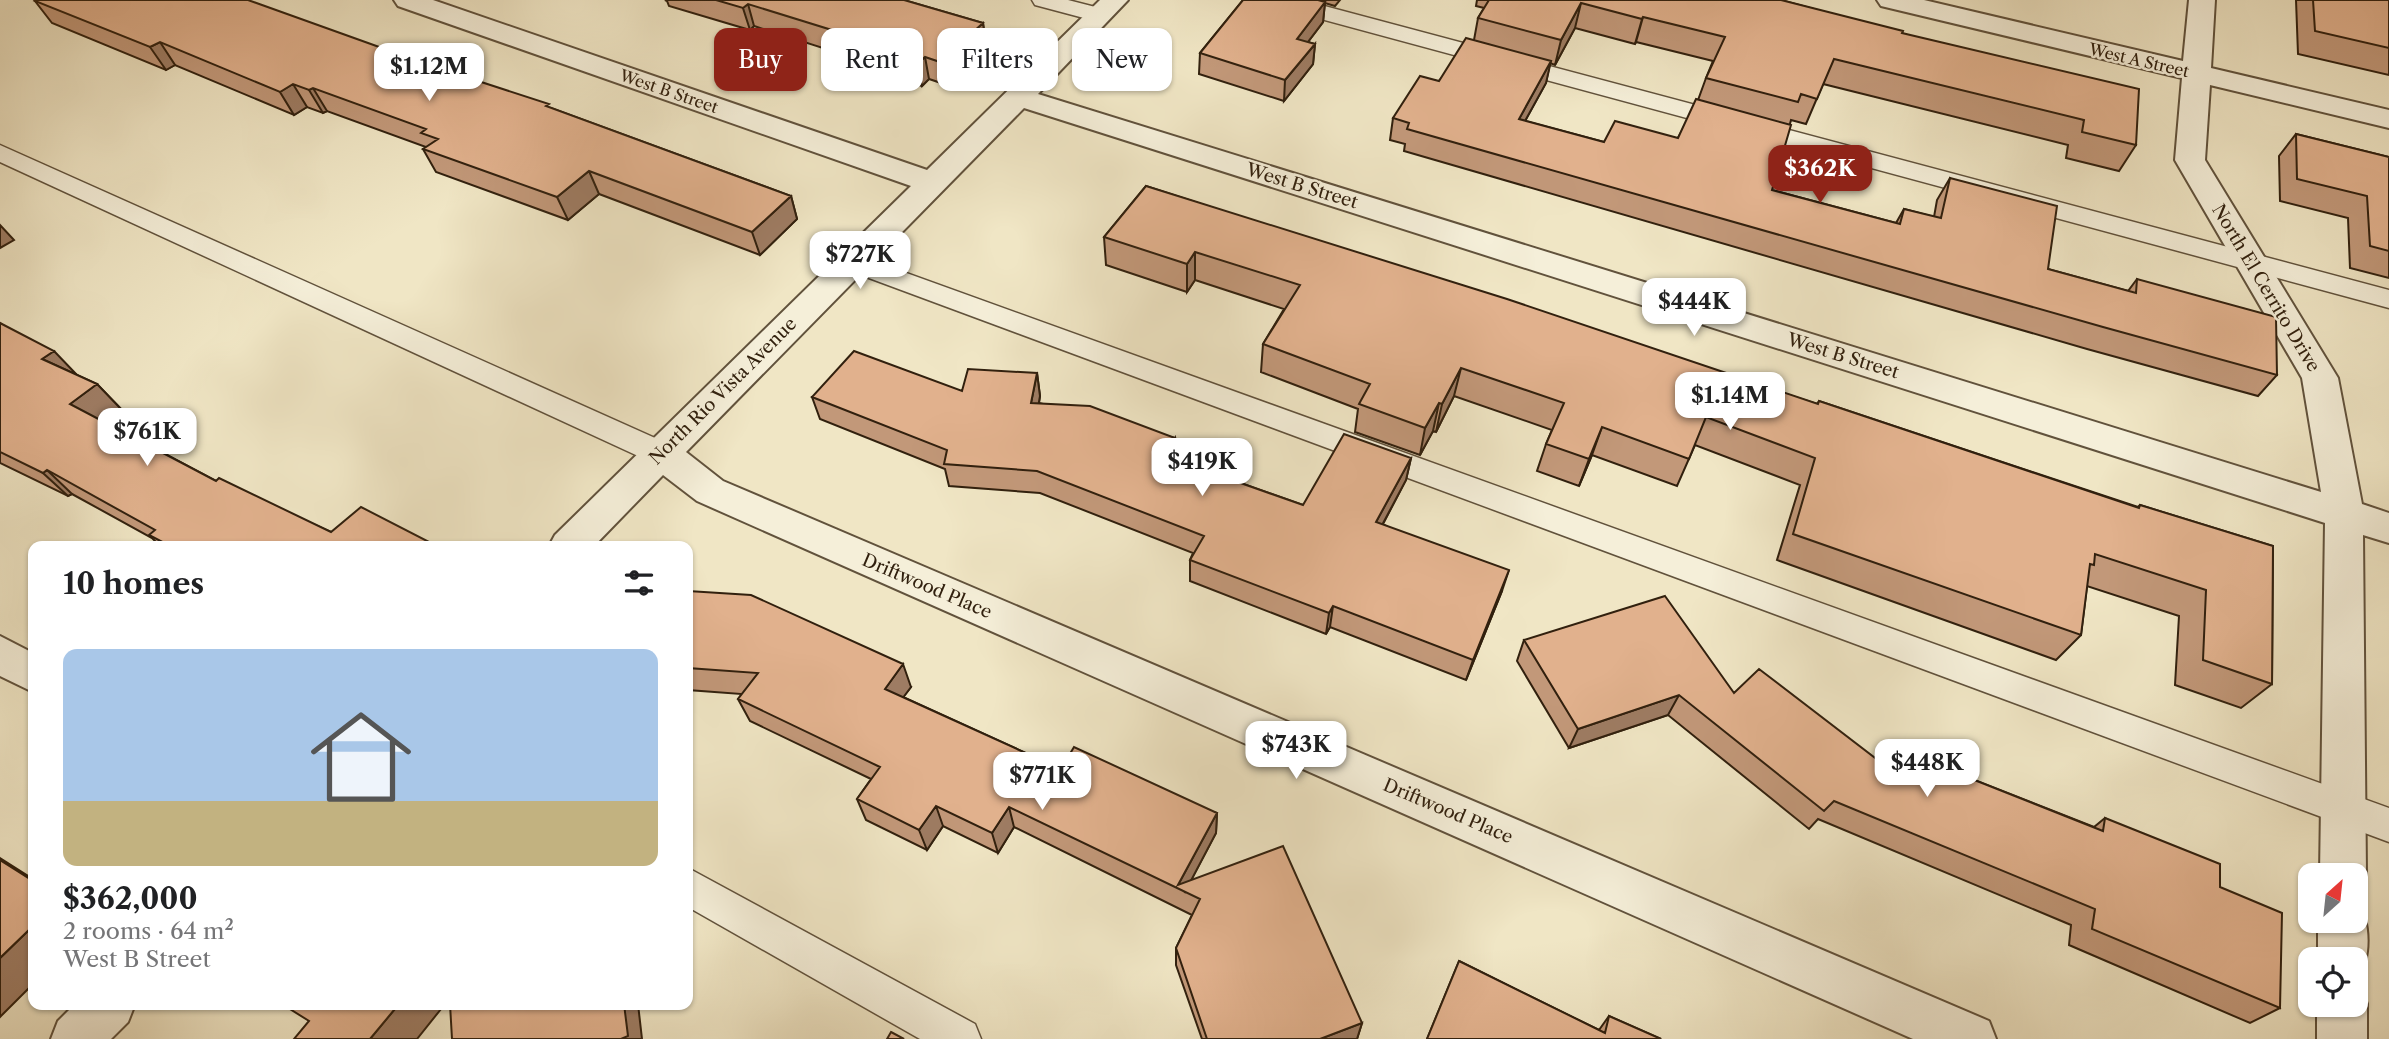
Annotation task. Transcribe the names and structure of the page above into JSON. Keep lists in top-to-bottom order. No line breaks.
{"streets":{"street":["West A Street","West B Street","North El Cerrito Drive","North Rio Vista Avenue","Driftwood Place"]},"crossings":[["West A Street","North El Cerrito Drive"],["West B Street","North El Cerrito Drive"],["West B Street","North Rio Vista Avenue"],["North Rio Vista Avenue","Driftwood Place"]],"north":"top right","page":{"chip":["Buy","Rent","Filters","New"],"price":["$1.12M","$362K","$727K","$444K","$1.14M","$761K","$419K","$743K","$448K","$771K"],"heading":"10 homes","list":[{"name":"$362,000","note":"2 rooms · 64 m² · West B Street"}]}}
